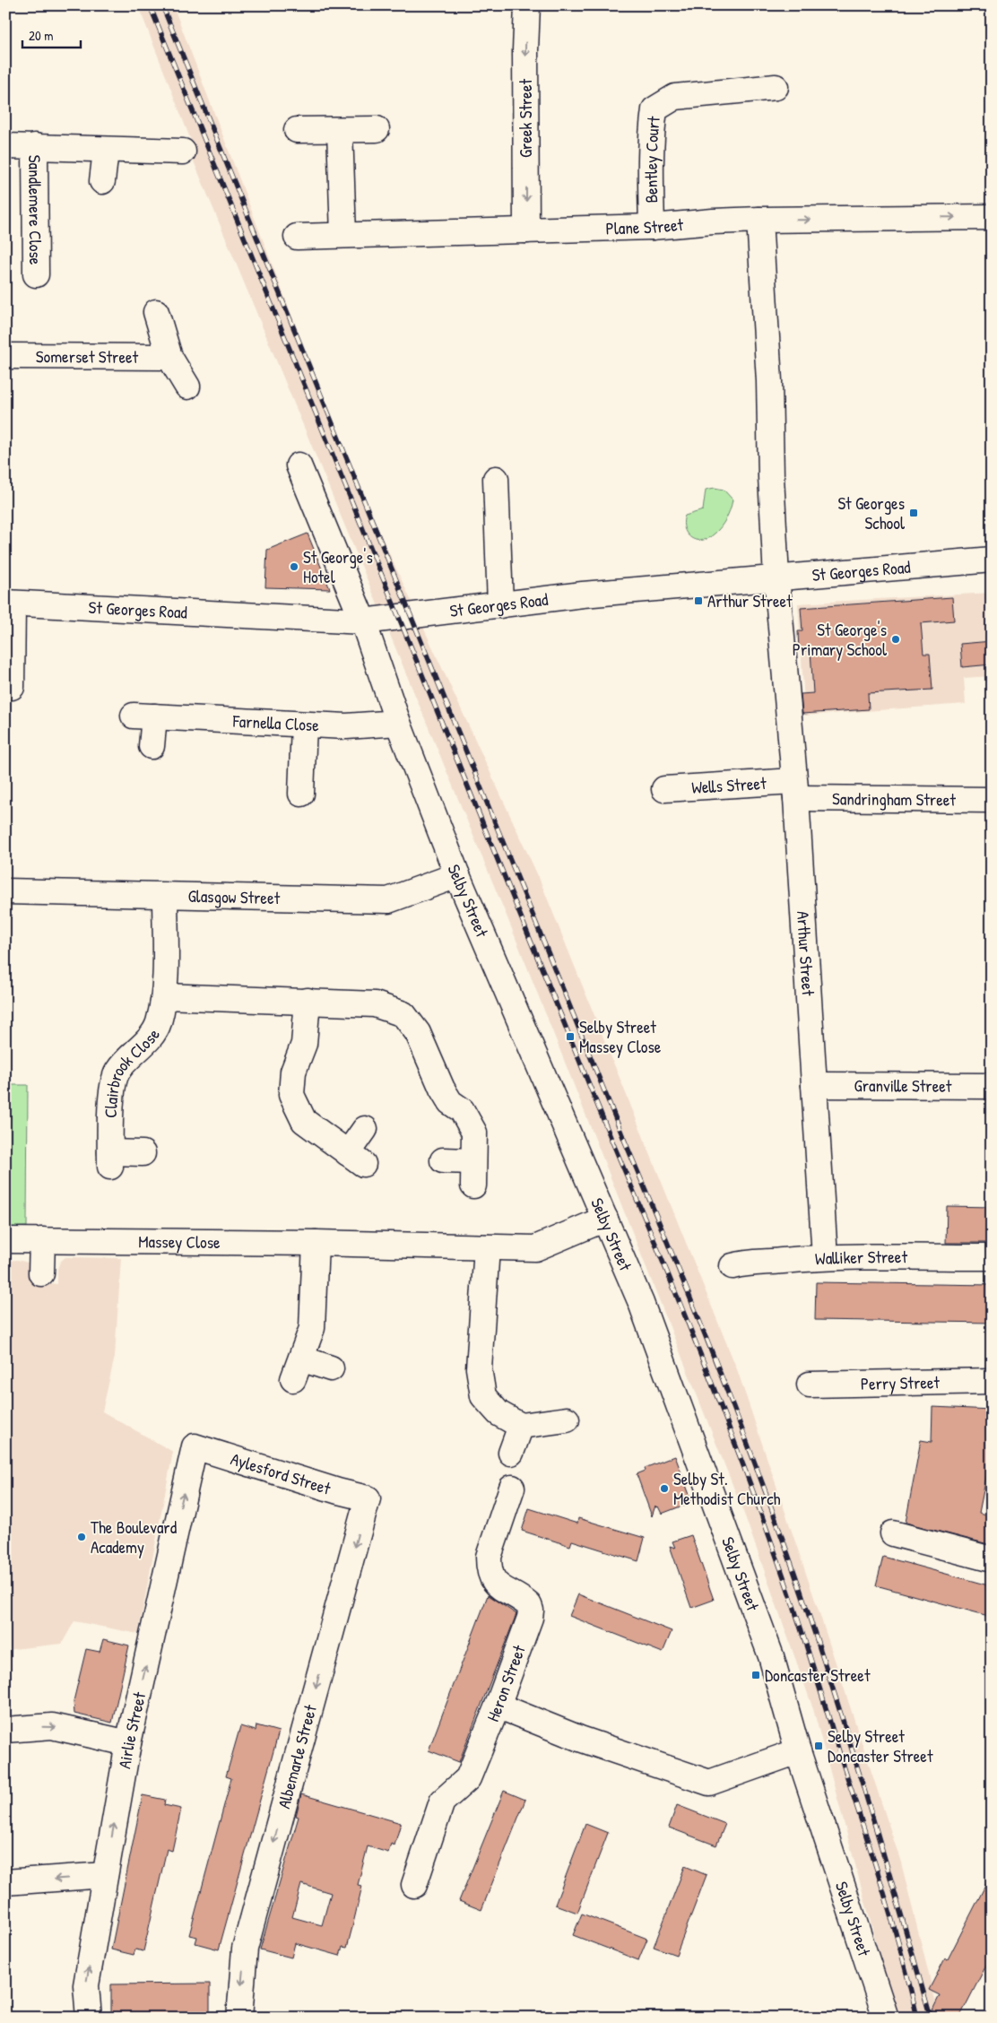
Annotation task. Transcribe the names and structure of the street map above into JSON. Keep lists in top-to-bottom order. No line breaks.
{"streets":{"street":["Greek Street","Bentley Court","Sandlemere Close","Plane Street","Somerset Street","St Georges Road","Farnella Close","Wells Street","Sandringham Street","Glasgow Street","Selby Street","Arthur Street","Clairbrook Close","Granville Street","Massey Close","Walliker Street","Perry Street","Aylesford Street","Heron Street","Airlie Street","Albemarle Street"]},"crossings":[["Greek Street","Plane Street"],["Bentley Court","Plane Street"],["Plane Street","Arthur Street"],["St Georges Road","Selby Street"],["St Georges Road","Arthur Street"],["Farnella Close","Selby Street"],["Wells Street","Sandringham Street"],["Wells Street","Arthur Street"],["Sandringham Street","Arthur Street"],["Glasgow Street","Selby Street"],["Glasgow Street","Clairbrook Close"],["Selby Street","Massey Close"],["Arthur Street","Granville Street"],["Arthur Street","Walliker Street"],["Aylesford Street","Airlie Street"],["Aylesford Street","Albemarle Street"]],"one_way":["Airlie Street","Albemarle Street"],"places":{"transit":["St Georges School","Arthur Street","Selby Street Massey Close","Doncaster Street","Selby Street Doncaster Street"],"other":["St George's Hotel","St George's Primary School","Selby St. Methodist Church","The Boulevard Academy"]},"scale_bar":"20 m"}
